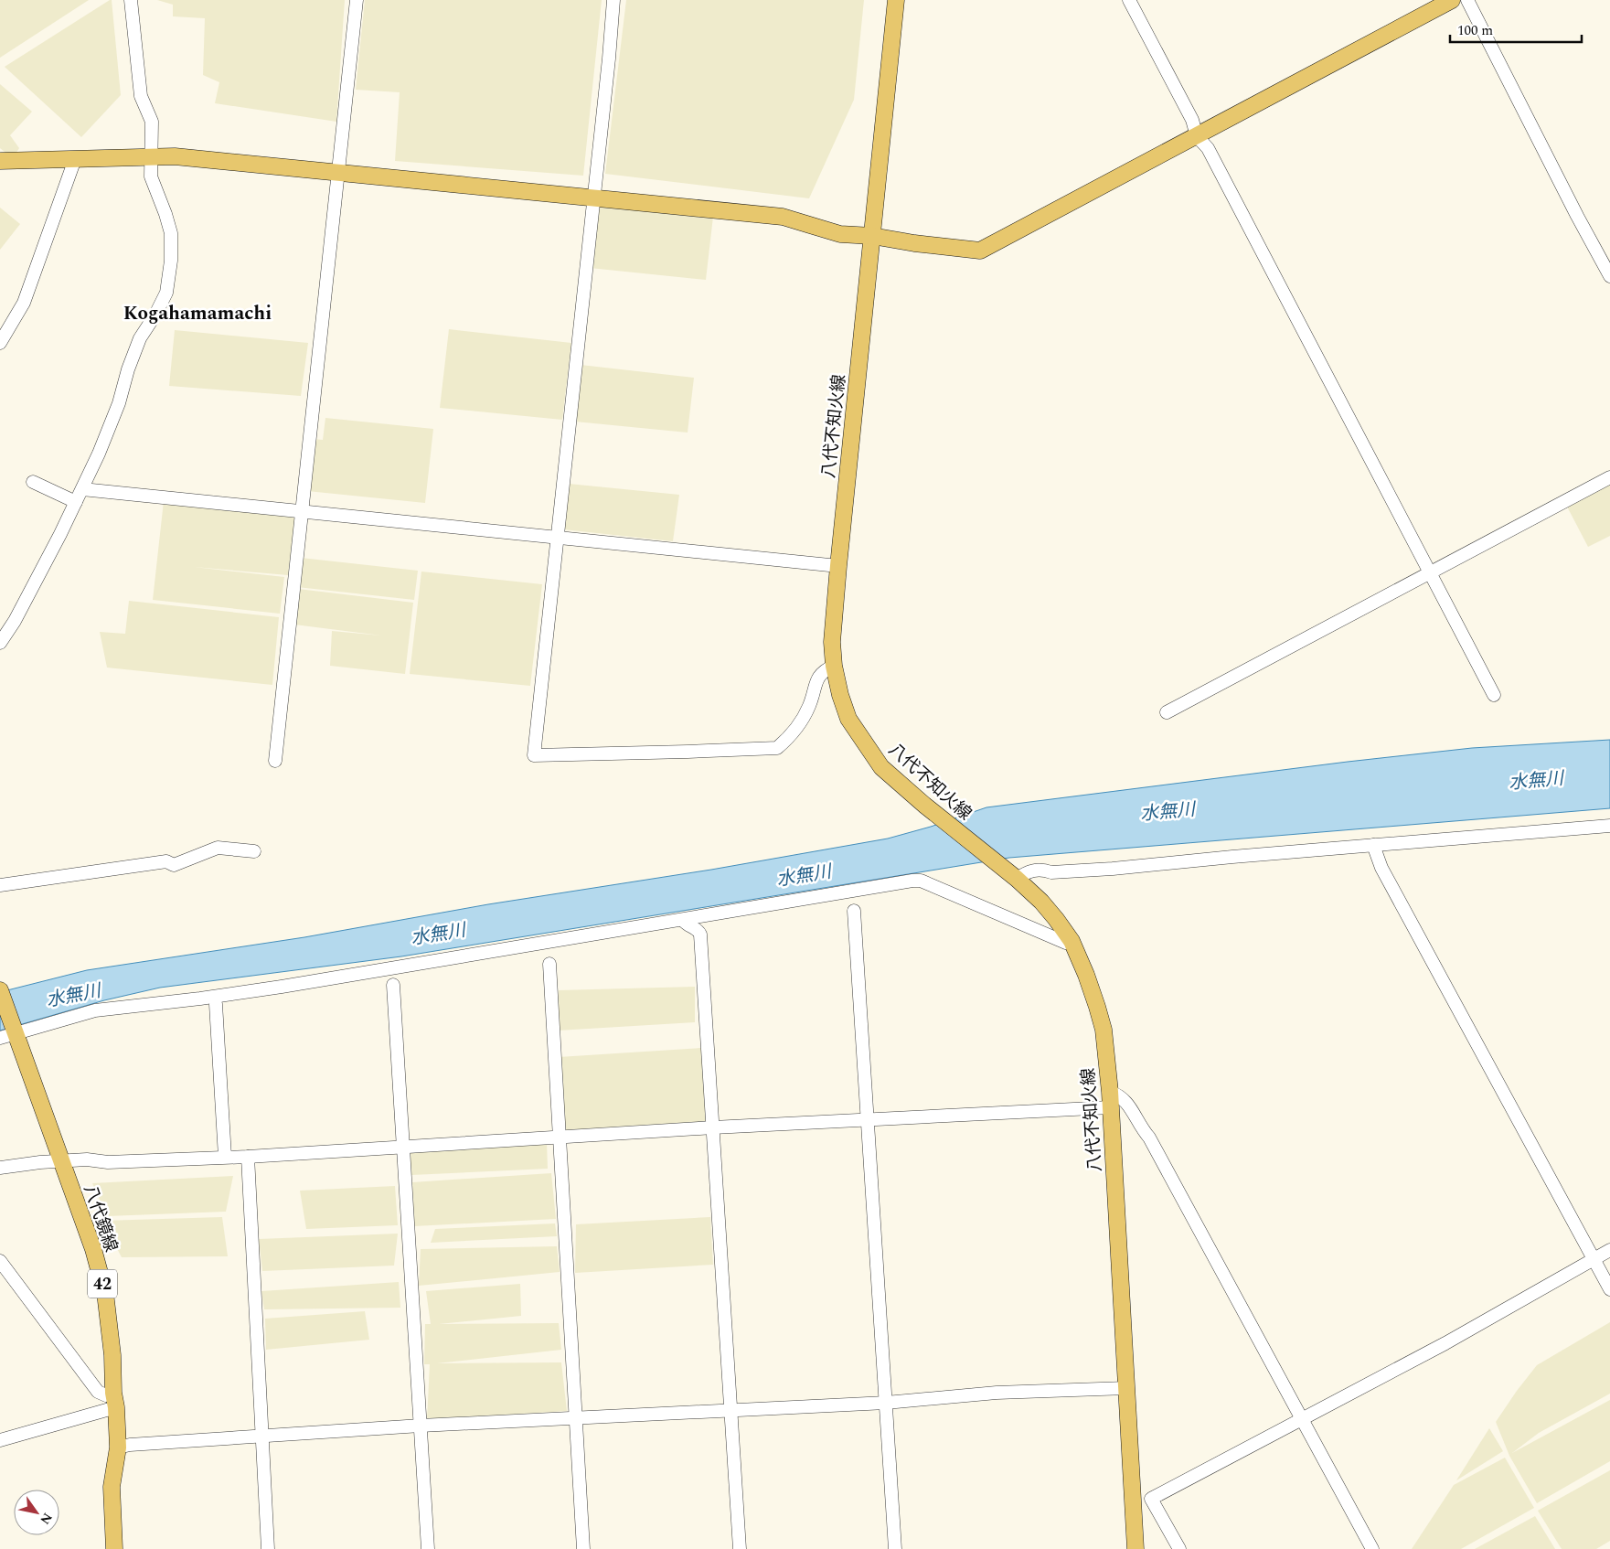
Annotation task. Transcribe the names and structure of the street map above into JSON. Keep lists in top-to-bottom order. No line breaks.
{"streets":{"main road":["八代不知火線","八代鏡線","42"]},"districts":["Kogahamamachi"],"water":["水無川"],"scale_bar":"100 m","north":"bottom right"}
